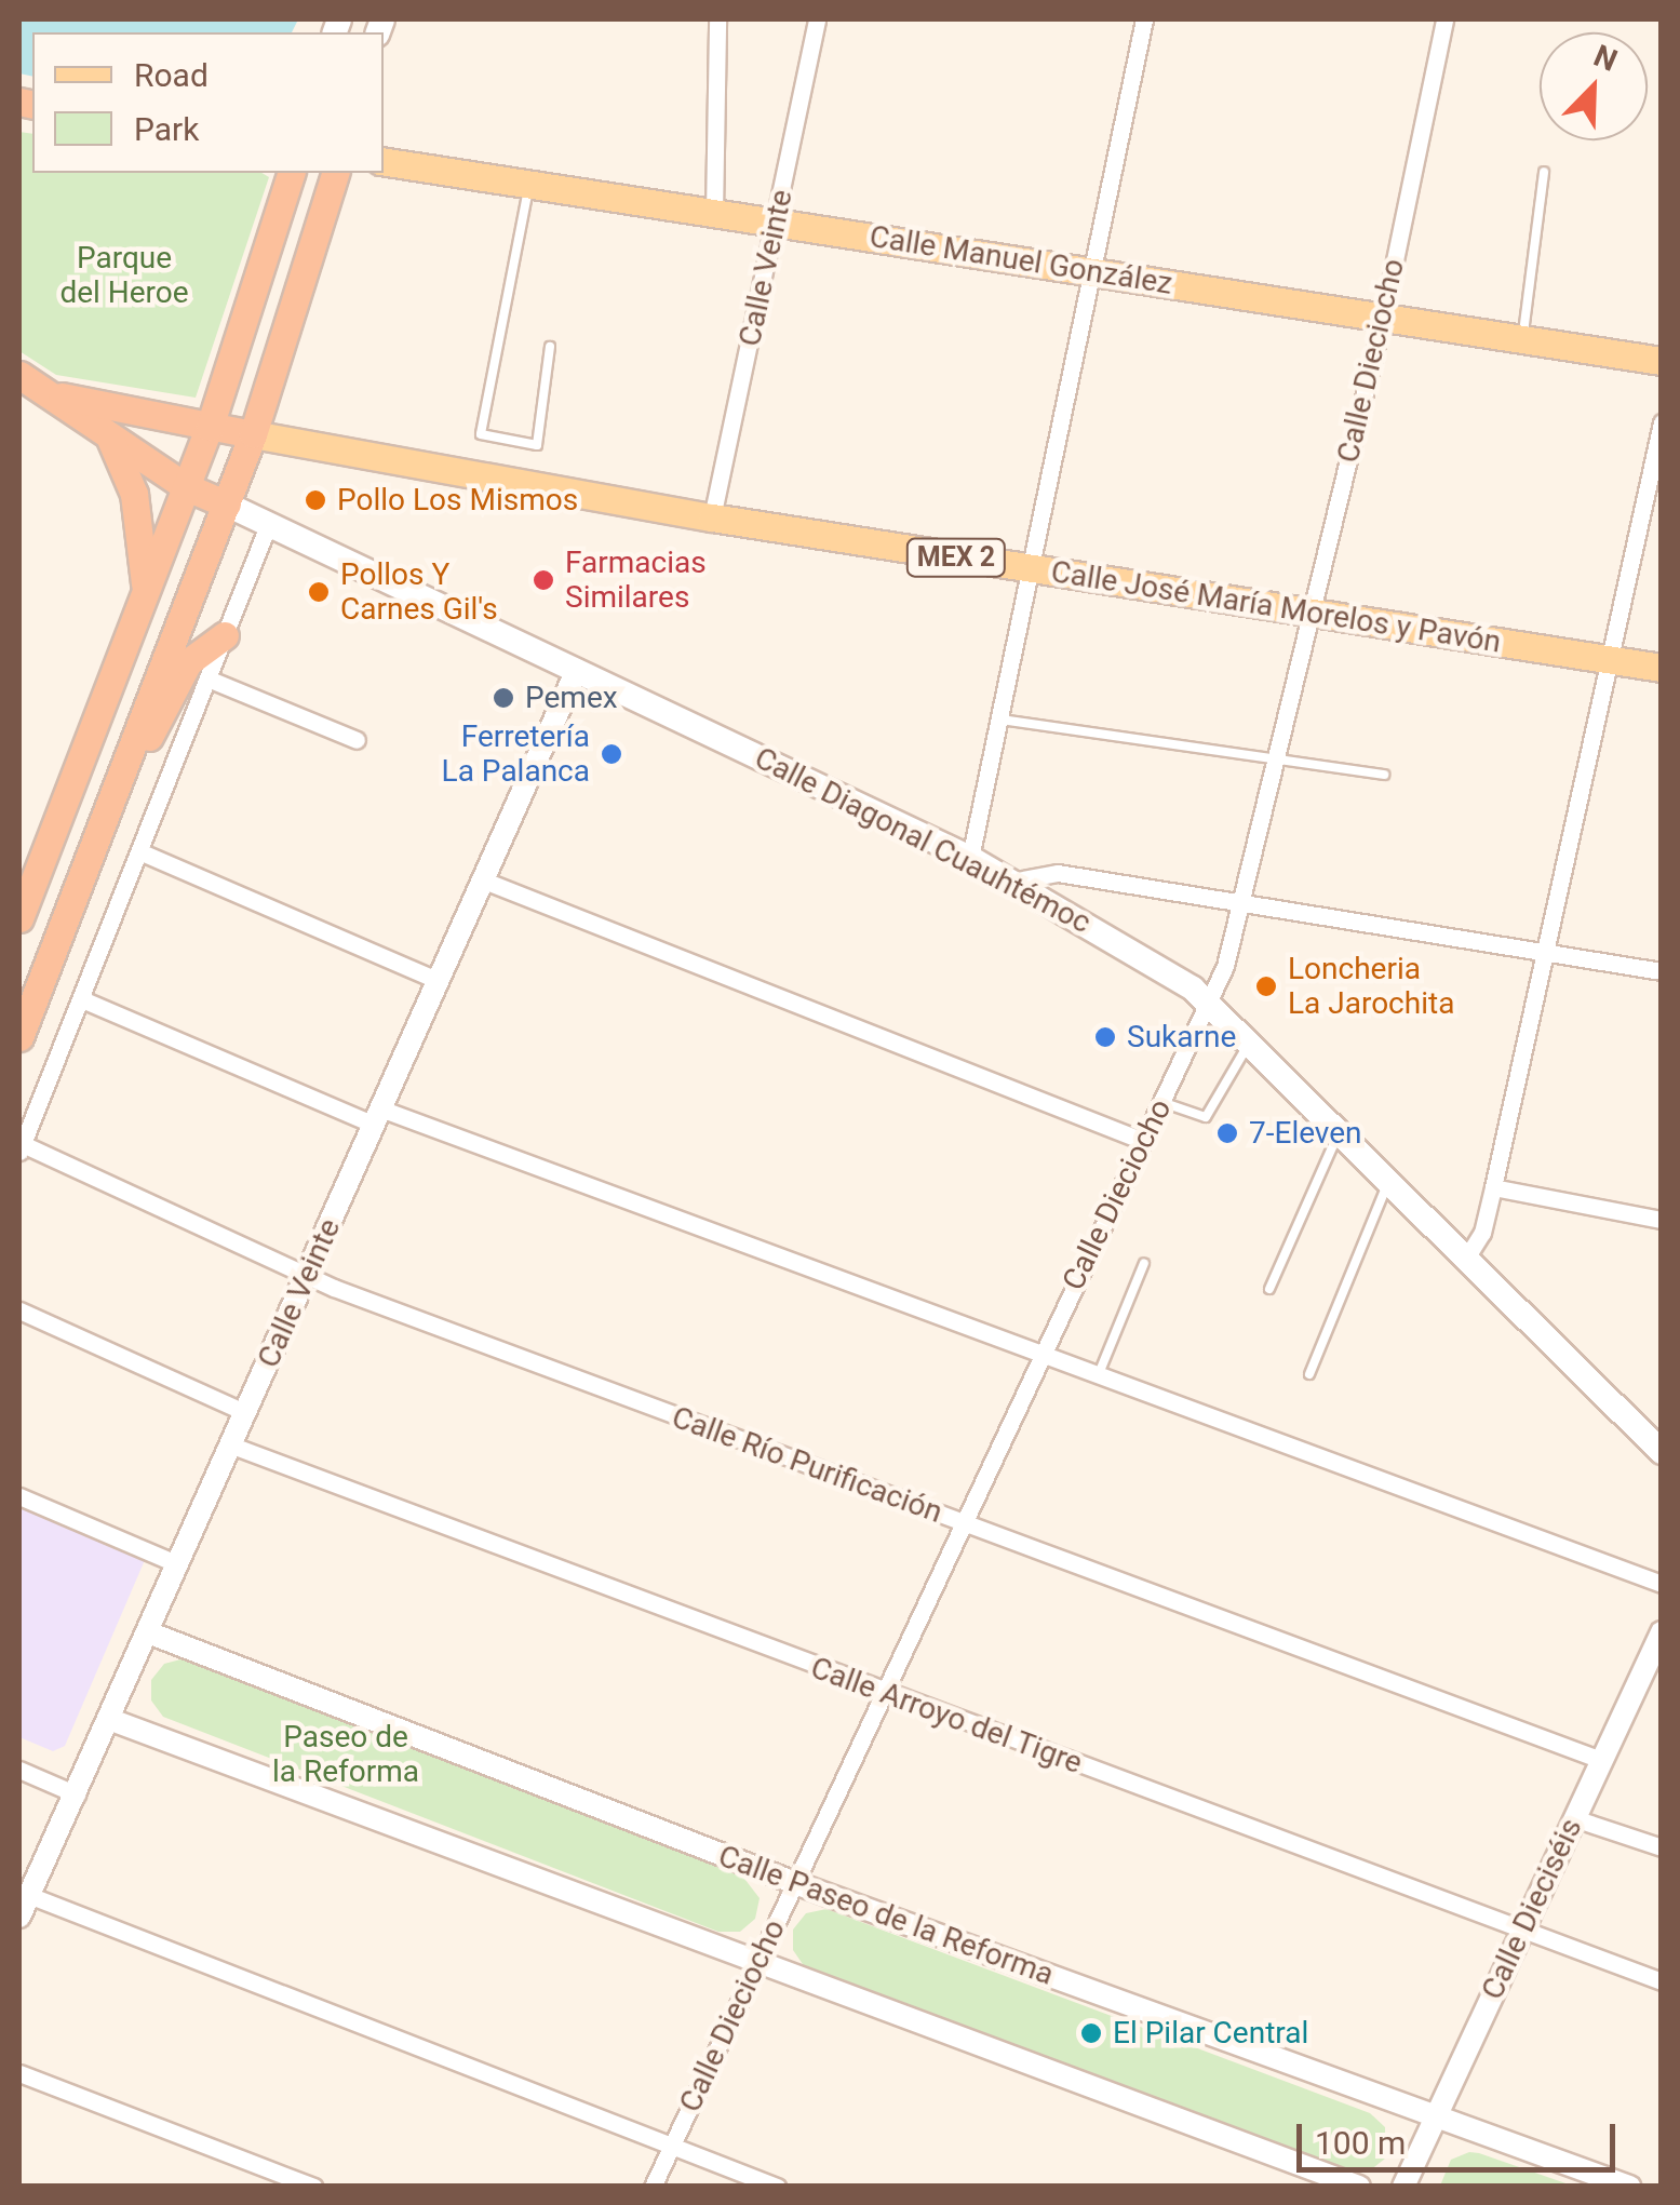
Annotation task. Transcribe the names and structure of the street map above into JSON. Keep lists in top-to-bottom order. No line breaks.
{"streets":{"highway":["MEX 2"],"main road":["Calle Manuel González","Calle José María Morelos y Pavón","Calle Diagonal Cuauhtémoc"],"street":["Calle Veinte","Calle Dieciocho","Calle Río Purificación","Calle Arroyo del Tigre","Calle Dieciséis","Calle Paseo de la Reforma"]},"crossings":[["Calle Manuel González","Calle Veinte"],["Calle Manuel González","Calle Dieciocho"],["Calle Veinte","Calle José María Morelos y Pavón"],["Calle Veinte","Calle Diagonal Cuauhtémoc"],["Calle Veinte","Calle Río Purificación"],["Calle Veinte","Calle Arroyo del Tigre"],["Calle Veinte","Calle Paseo de la Reforma"],["Calle Dieciocho","Calle José María Morelos y Pavón"],["Calle Dieciocho","Calle Diagonal Cuauhtémoc"],["Calle Dieciocho","Calle Río Purificación"],["Calle Dieciocho","Calle Arroyo del Tigre"],["Calle Dieciocho","Calle Paseo de la Reforma"],["MEX 2","Calle José María Morelos y Pavón"],["Calle Río Purificación","Calle Dieciséis"],["Calle Arroyo del Tigre","Calle Dieciséis"],["Calle Dieciséis","Calle Paseo de la Reforma"]],"parks":["Parque del Heroe","Paseo de la Reforma"],"places":["Pollo Los Mismos","Farmacias Similares","Pollos Y Carnes Gil's","Pemex","Ferretería La Palanca","Loncheria La Jarochita","Sukarne","7-Eleven","El Pilar Central"],"legend":["Road","Park"],"scale_bar":"100 m","north":"top right"}
